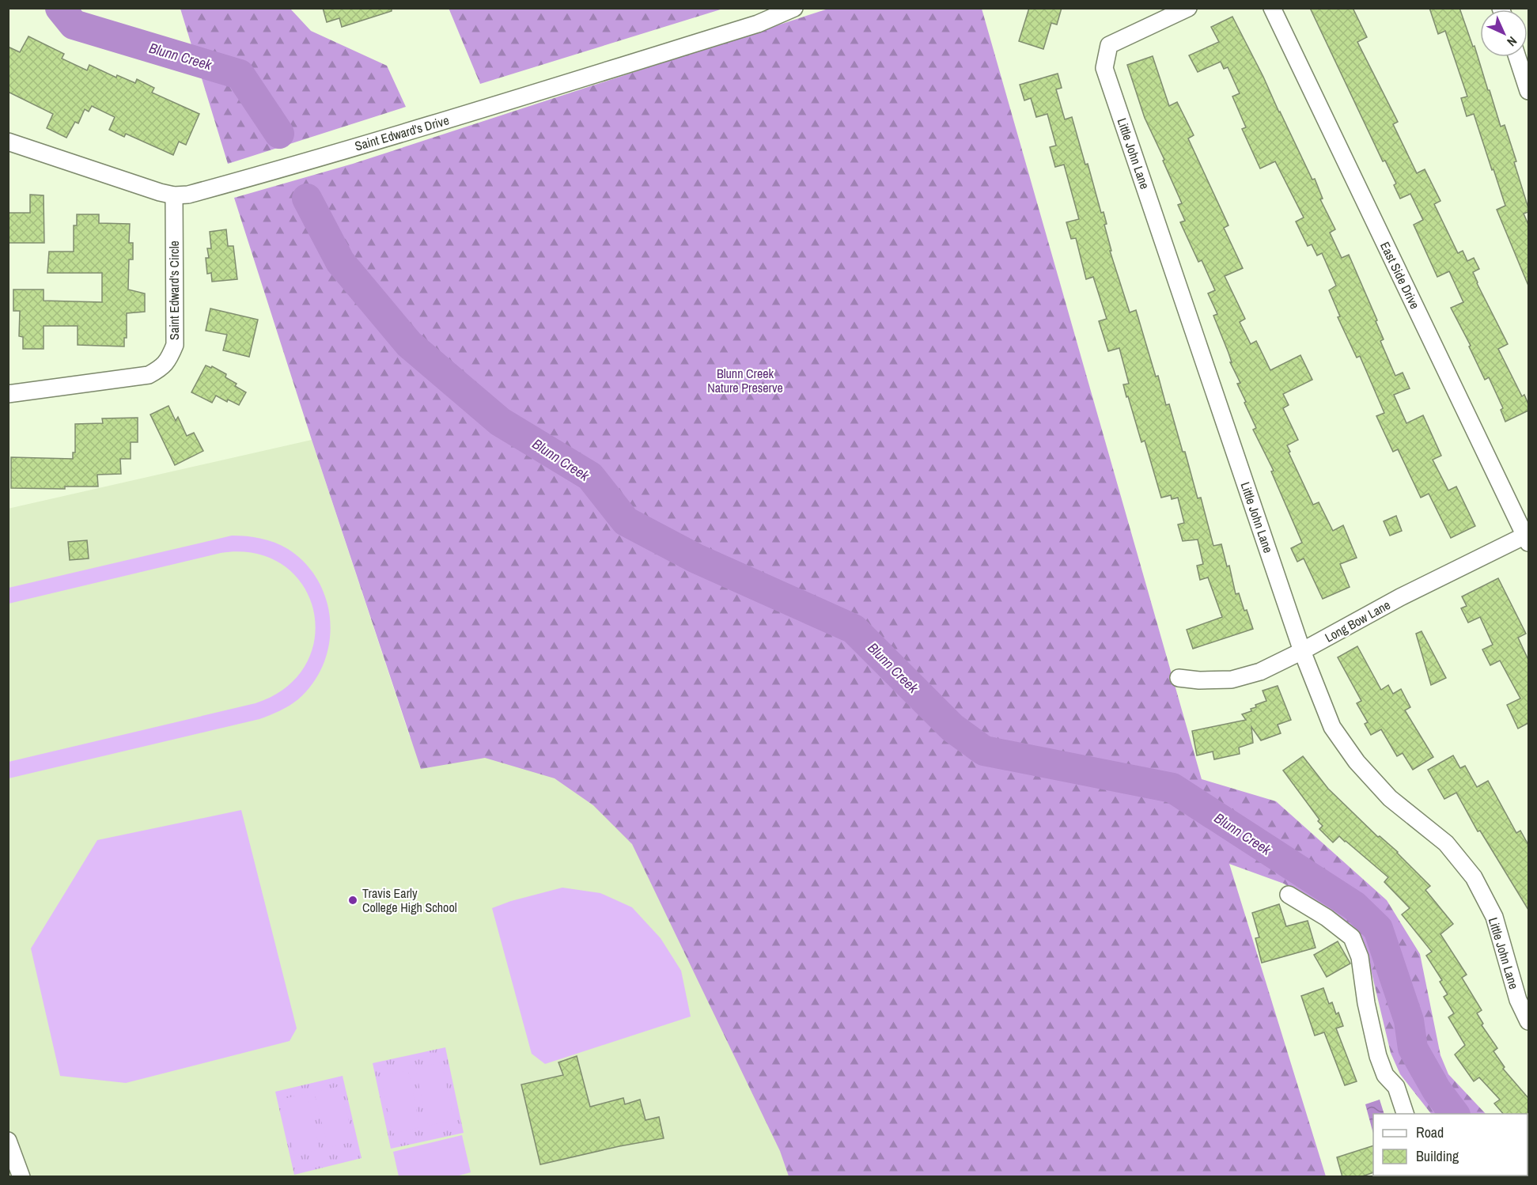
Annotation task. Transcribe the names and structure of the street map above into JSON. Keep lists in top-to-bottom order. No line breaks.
{"streets":{"street":["Saint Edward's Drive","Little John Lane","East Side Drive","Saint Edward's Circle","Long Bow Lane"]},"crossings":[["Saint Edward's Drive","Saint Edward's Circle"],["Little John Lane","Long Bow Lane"],["East Side Drive","Long Bow Lane"]],"water":["Blunn Creek"],"parks":["Blunn Creek Nature Preserve"],"places":["Travis Early College High School"],"legend":["Road","Building"],"north":"bottom right"}
